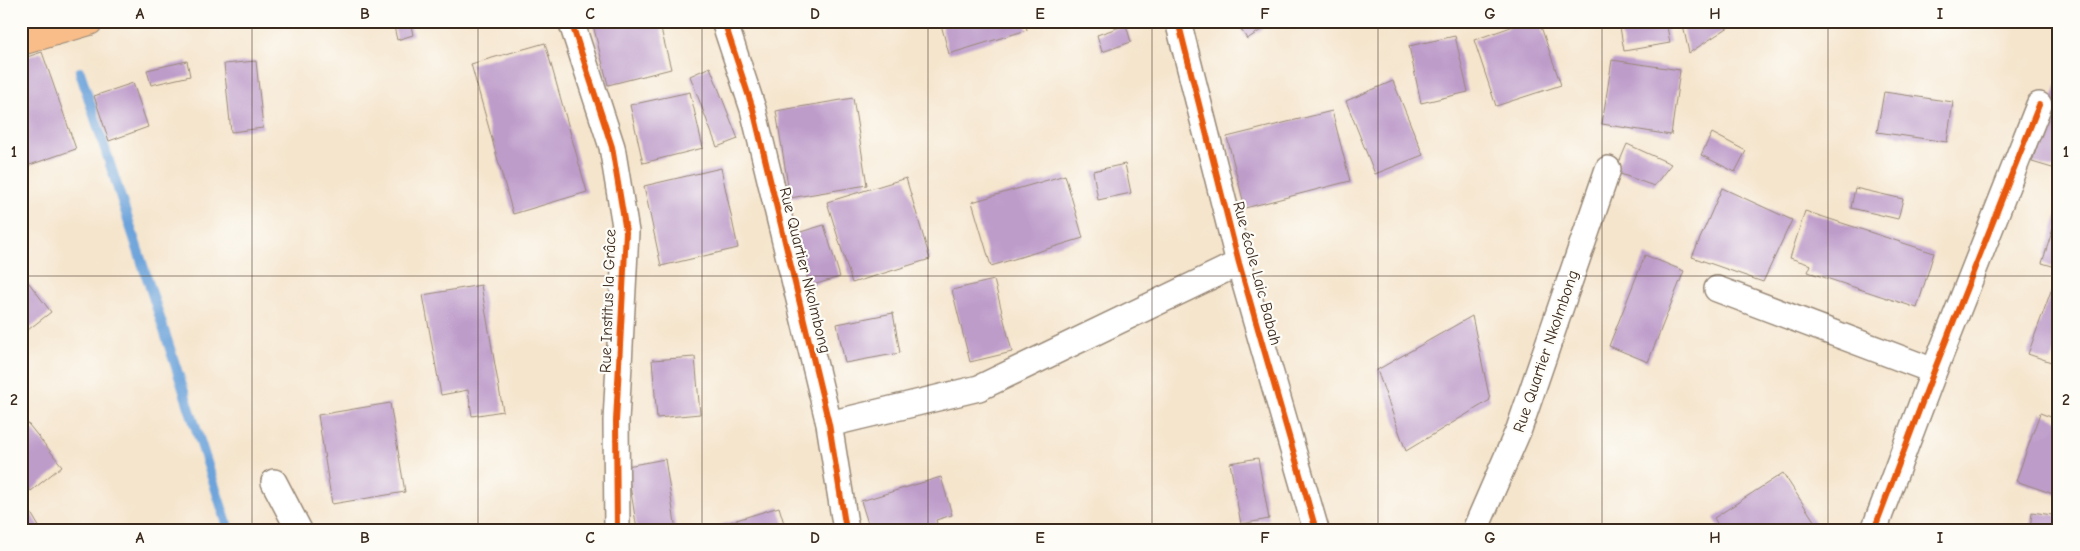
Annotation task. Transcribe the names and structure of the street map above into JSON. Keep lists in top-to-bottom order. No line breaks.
{"streets":{"street":["Rue Quartier Nkolmbong","Rue école Laic Babah","Rue Institus la Grâce"]},"grid":{"columns":["A","B","C","D","E","F","G","H","I"],"rows":["1","2"]}}
